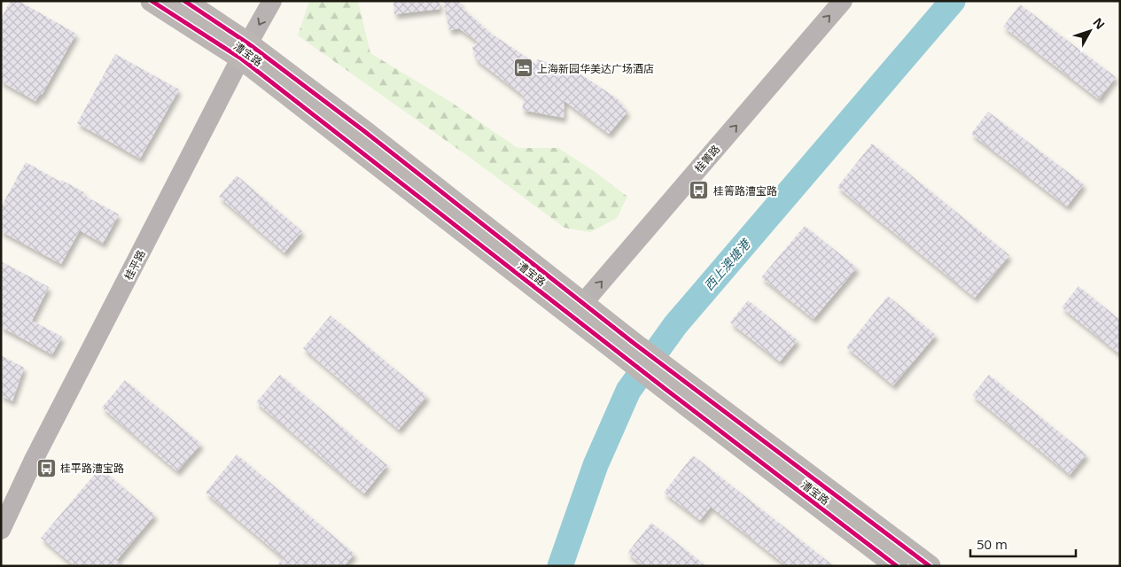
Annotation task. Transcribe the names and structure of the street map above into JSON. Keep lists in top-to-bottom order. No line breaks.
{"streets":{"main road":["漕宝路"],"street":["桂箐路","桂平路"]},"crossings":[["漕宝路","桂箐路"],["漕宝路","桂平路"]],"one_way":["桂箐路"],"water":["西上澳塘港"],"places":{"hotel":["上海新园华美达广场酒店"],"bus stop":["桂箐路漕宝路","桂平路漕宝路"]},"scale_bar":"50 m","north":"top right"}
